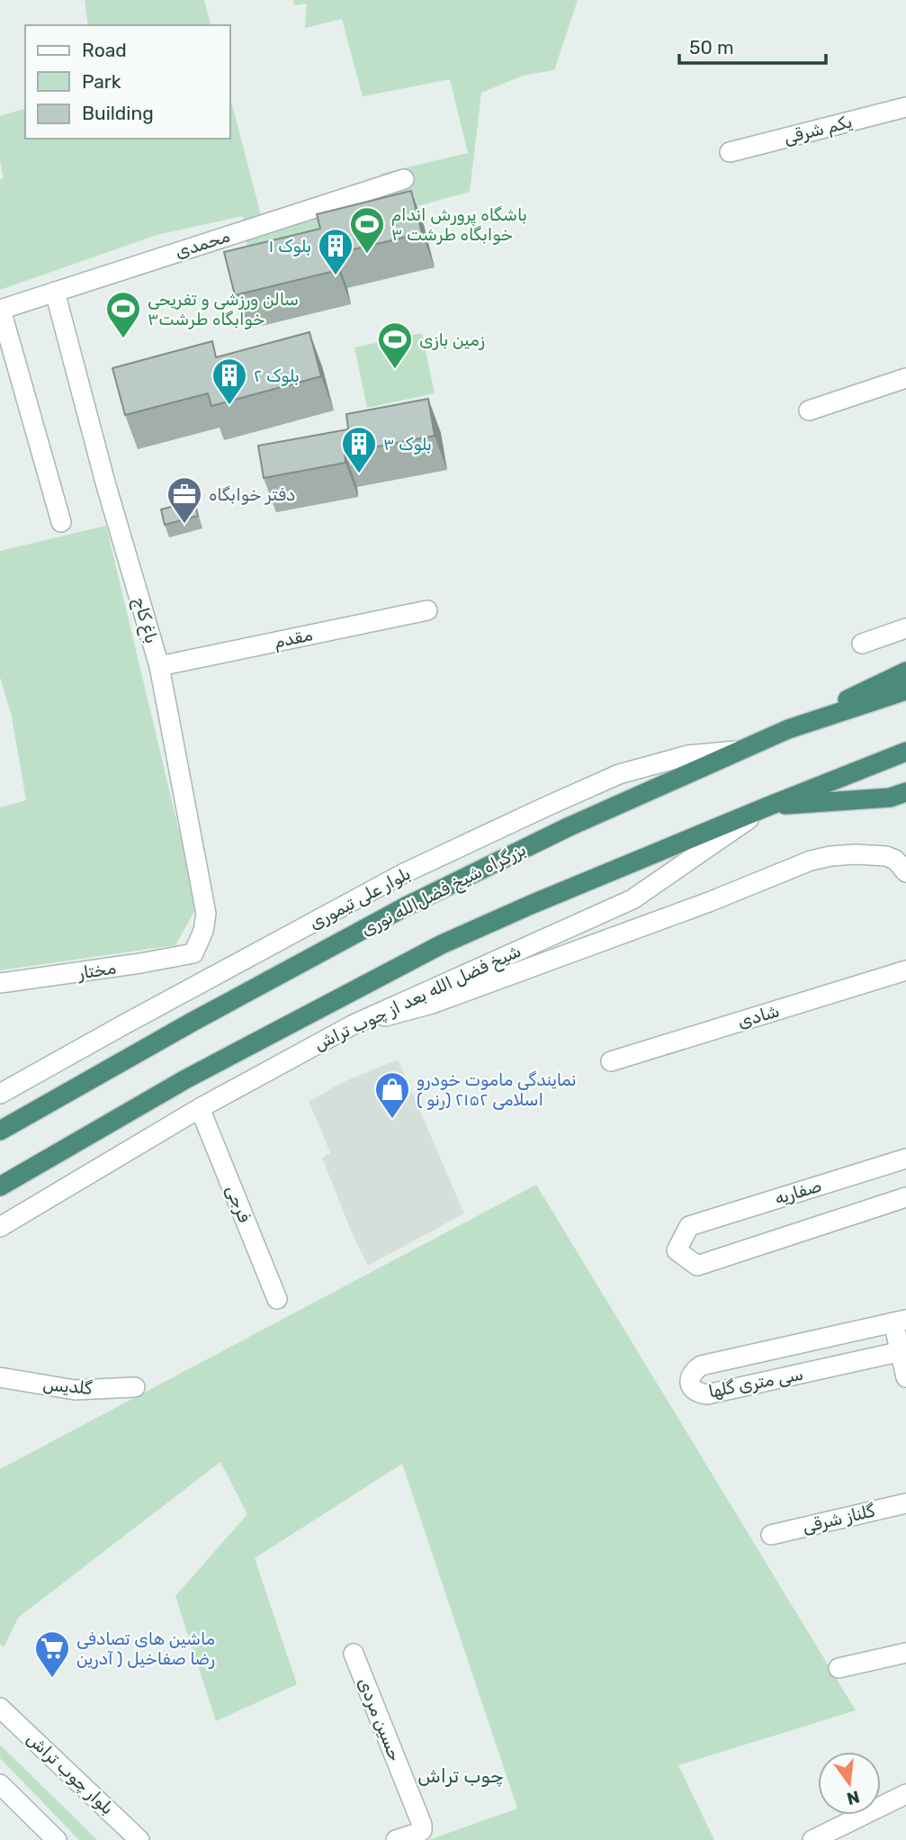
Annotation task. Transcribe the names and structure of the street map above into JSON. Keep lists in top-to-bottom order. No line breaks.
{"streets":{"highway":["بزرگراه شیخ فضل‌الله نوری"],"street":["یکم شرقی","محمدی","باغ کاج","مقدم","بلوار علی تیموری","مختار","شیخ فضل الله بعد از چوب تراش","شادی","صفاریه","فرجی","سی متری گلها","گلدیس","گلناز شرقی","حسین مردی","بلوار چوب‌ تراش"]},"crossings":[["محمدی","باغ کاج"],["باغ کاج","مقدم"],["باغ کاج","مختار"],["بزرگراه شیخ فضل‌الله نوری","بلوار علی تیموری"],["شیخ فضل الله بعد از چوب تراش","فرجی"]],"districts":["چوب تراش"],"places":{"sports":["باشگاه پرورش اندام خوابگاه طرشت ۳","سالن ورزشی و تفریحی خوابگاه طرشت۳","زمین بازی"],"building":["بلوک ۱","بلوک ۲","بلوک ۳"],"office":["دفتر خوابگاه"],"shop":["نمایندگی ماموت خودرو ( رنو) اسلامی ۲۱۵۲"],"supermarket":["ماشین های تصادفی رضا صفاخیل ( آدرین"]},"legend":["Road","Park","Building"],"scale_bar":"50 m","north":"bottom"}
